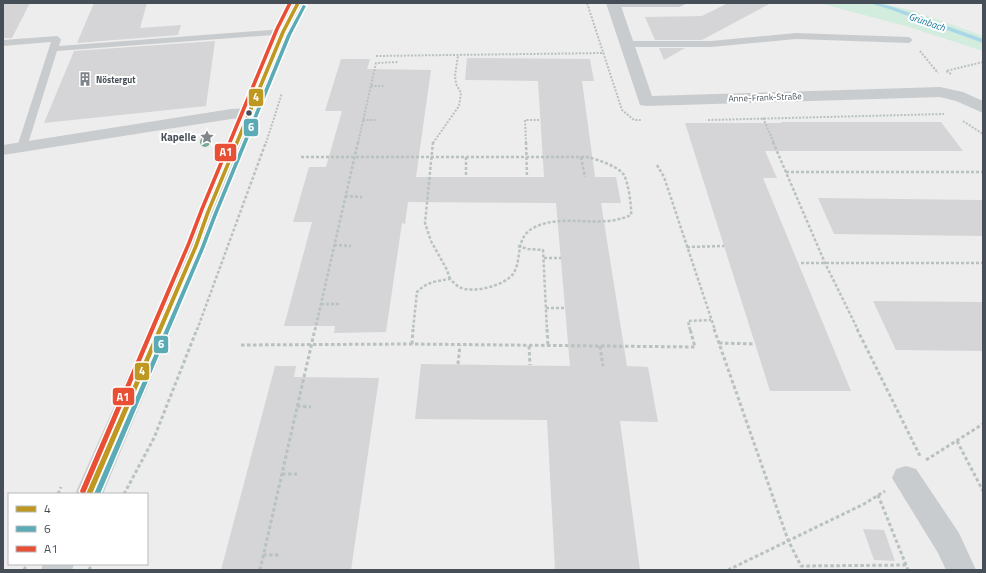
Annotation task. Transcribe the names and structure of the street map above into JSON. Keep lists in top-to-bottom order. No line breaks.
{"streets":{"street":["Anne-Frank-Straße"]},"water":["Grünbach"],"places":{"building":["Nöstergut"],"place":["Kapelle"]},"lines":["transit line 4","transit line A1","transit line 6"],"legend":["4","6","A1"]}
